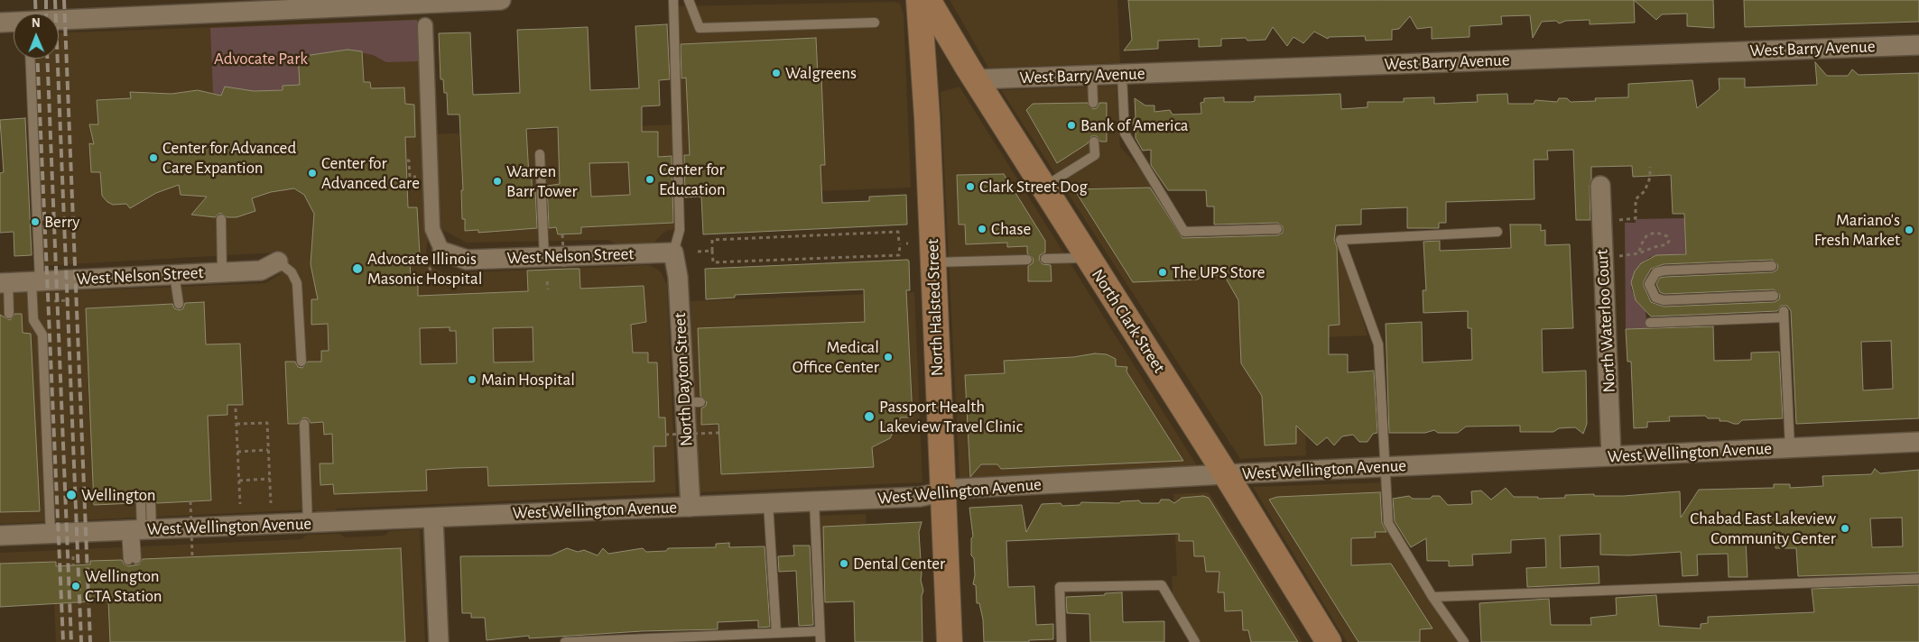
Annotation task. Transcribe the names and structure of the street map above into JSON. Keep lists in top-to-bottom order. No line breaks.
{"streets":{"main road":["North Halsted Street","North Clark Street"],"street":["West Barry Avenue","West Nelson Street","North Waterloo Court","North Dayton Street","West Wellington Avenue"]},"crossings":[["West Barry Avenue","North Clark Street"],["West Nelson Street","North Dayton Street"],["North Halsted Street","West Wellington Avenue"],["North Clark Street","West Wellington Avenue"],["North Waterloo Court","West Wellington Avenue"],["North Dayton Street","West Wellington Avenue"]],"parks":["Advocate Park"],"places":["Walgreens","Bank of America","Center for Advanced Care Expantion","Center for Advanced Care","Center for Education","Warren Barr Tower","Clark Street Dog","Berry","Chase","Mariano's Fresh Market","Advocate Illinois Masonic Hospital","The UPS Store","Medical Office Center","Main Hospital","Passport Health Lakeview Travel Clinic","Wellington","Chabad East Lakeview Community Center","Dental Center","Wellington CTA Station"],"north":"top"}
